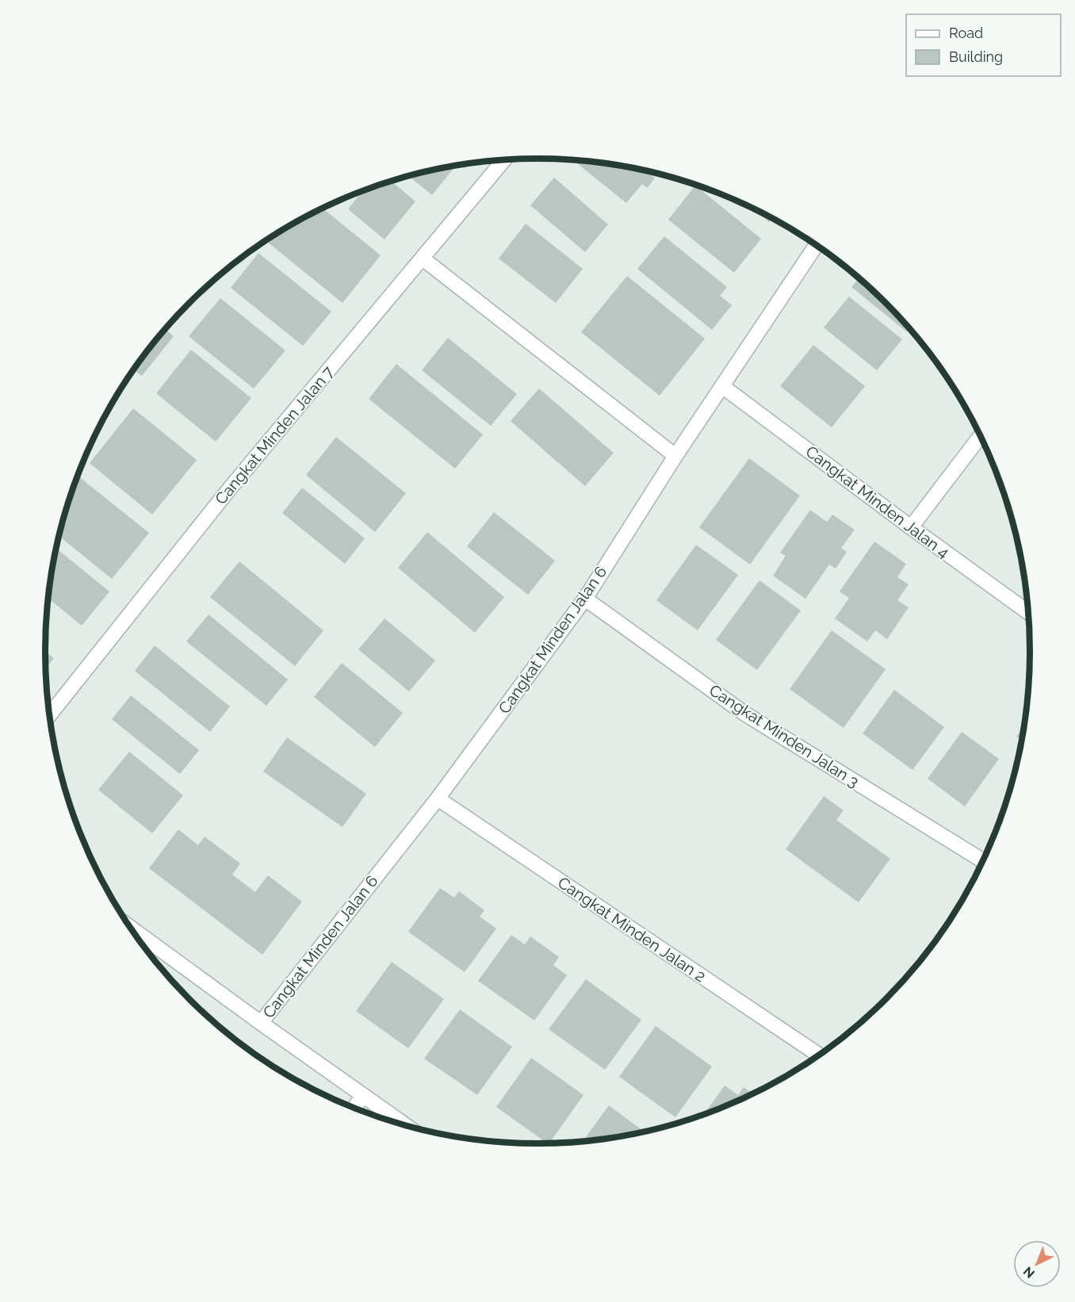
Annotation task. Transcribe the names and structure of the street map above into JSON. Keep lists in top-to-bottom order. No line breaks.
{"streets":{"street":["Cangkat Minden Jalan 7","Cangkat Minden Jalan 4","Cangkat Minden Jalan 6","Cangkat Minden Jalan 3","Cangkat Minden Jalan 2"]},"crossings":[["Cangkat Minden Jalan 4","Cangkat Minden Jalan 6"],["Cangkat Minden Jalan 6","Cangkat Minden Jalan 3"],["Cangkat Minden Jalan 6","Cangkat Minden Jalan 2"]],"legend":["Road","Building"],"north":"bottom left"}
